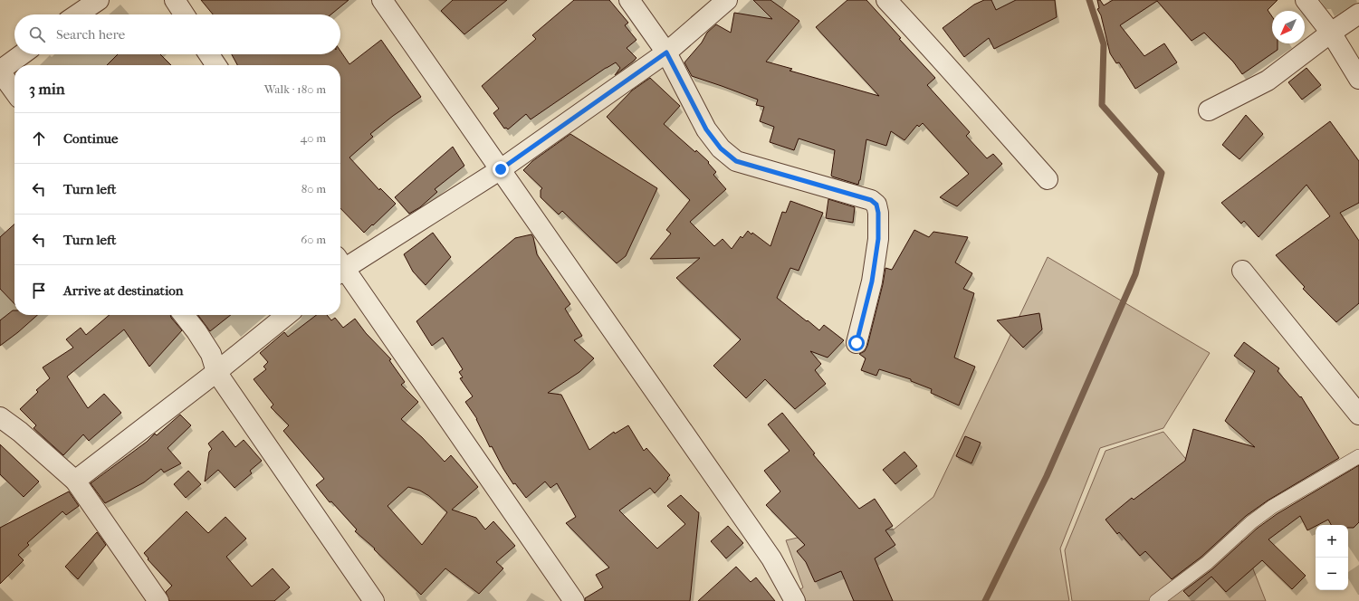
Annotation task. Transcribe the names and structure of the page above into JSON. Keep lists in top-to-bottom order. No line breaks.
{"north":"bottom left","page":{"search":"Search here","heading":["3 min","Walk · 180 m"],"list":[["Continue","40 m"],["Turn left","80 m"],["Turn left","60 m"],"Arrive at destination"],"map_buttons":["+","−"]}}
